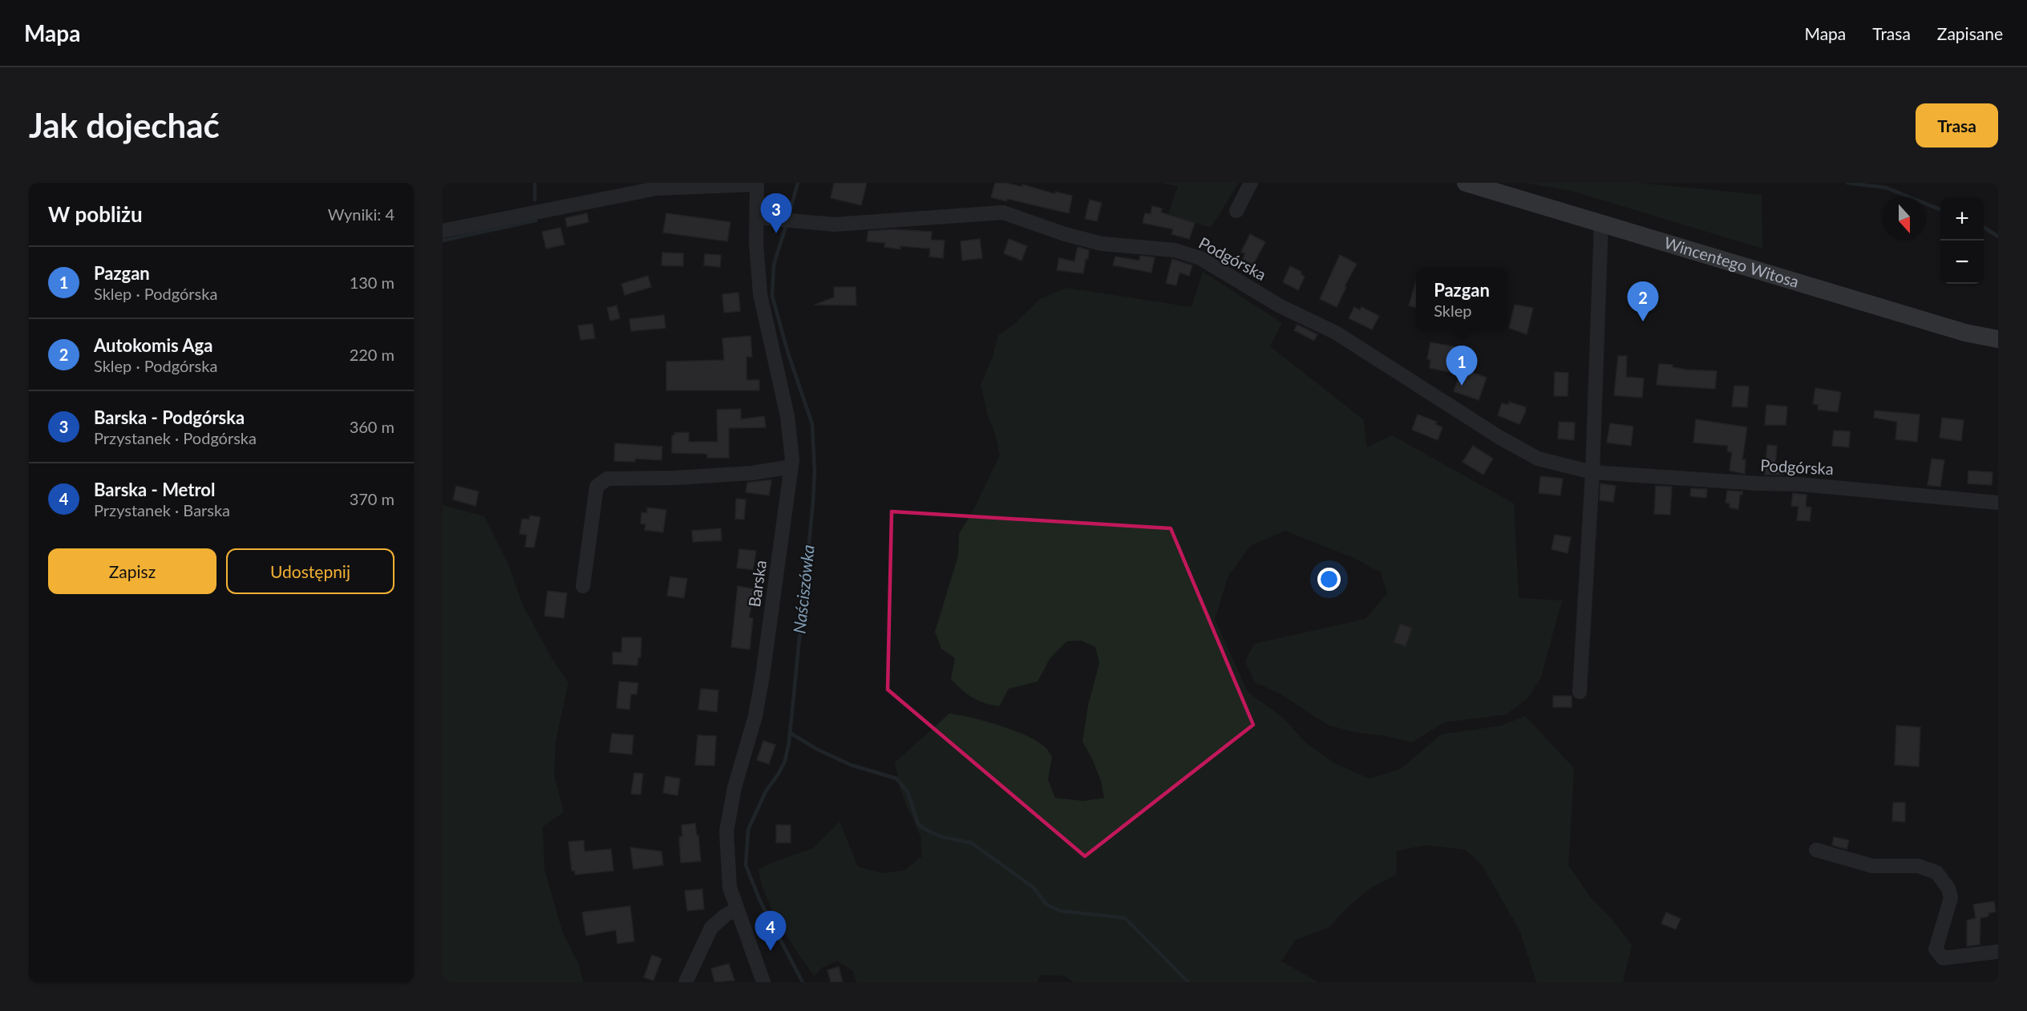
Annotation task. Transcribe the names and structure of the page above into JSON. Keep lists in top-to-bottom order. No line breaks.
{"streets":{"main road":["Wincentego Witosa"],"street":["Podgórska","Barska"]},"crossings":[["Podgórska","Barska"]],"water":["Naściszówka"],"north":"bottom","page":{"header":"Mapa","nav":["Mapa","Trasa","Zapisane"],"buttons":["Trasa",["Zapisz","Udostępnij"]],"title":"Jak dojechać","heading":["W pobliżu","Wyniki: 4"],"pins":["3","2","1","4"],"map_buttons":["+","−"],"list":[{"mark":"1","name":"Pazgan","note":"Sklep · Podgórska","value":"130 m"},{"mark":"2","name":"Autokomis Aga","note":"Sklep · Podgórska","value":"220 m"},{"mark":"3","name":"Barska - Podgórska","note":"Przystanek · Podgórska","value":"360 m"},{"mark":"4","name":"Barska - Metrol","note":"Przystanek · Barska","value":"370 m"}],"popup":["Pazgan","Sklep"]}}
